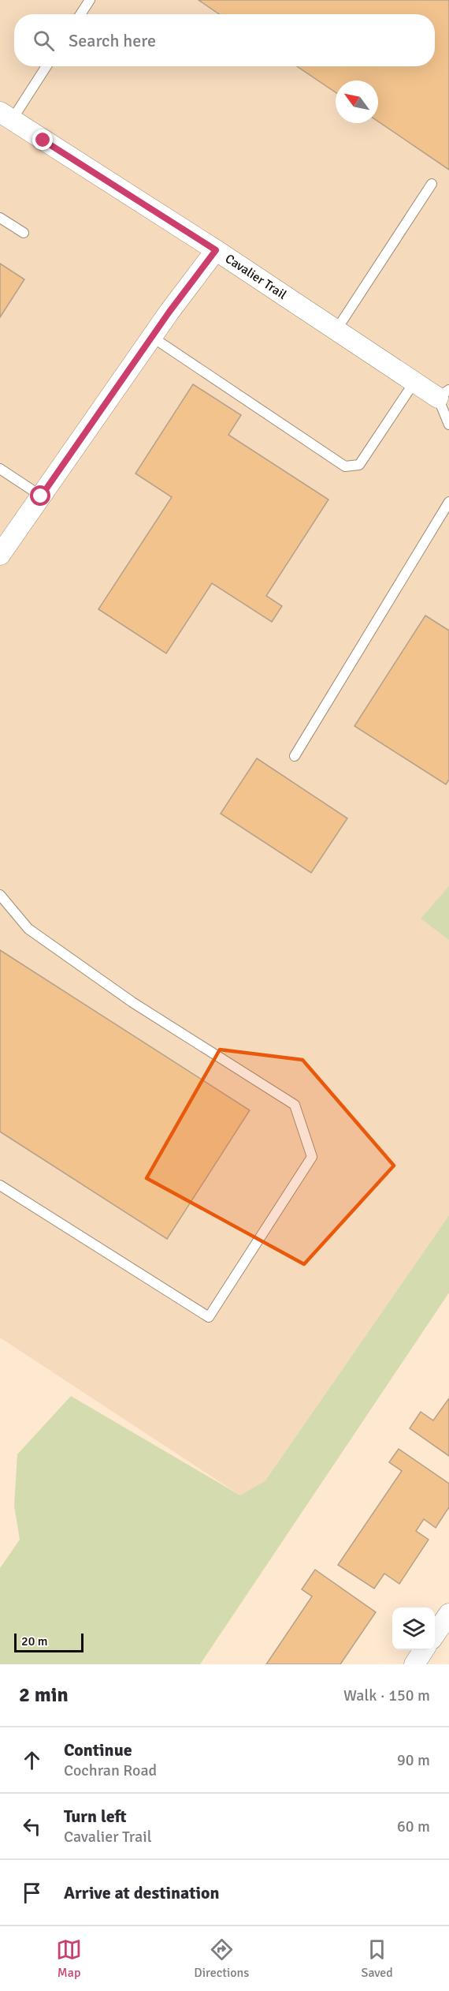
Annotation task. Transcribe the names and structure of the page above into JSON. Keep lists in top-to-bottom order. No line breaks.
{"streets":{"street":["Cavalier Trail"]},"scale_bar":"20 m","north":"top left","page":{"search":"Search here","scale":"20 m","heading":["2 min","Walk · 150 m"],"list":[["Continue","Cochran Road","90 m"],["Turn left","Cavalier Trail","60 m"],"Arrive at destination"],"nav":["Map","Directions","Saved"]}}
